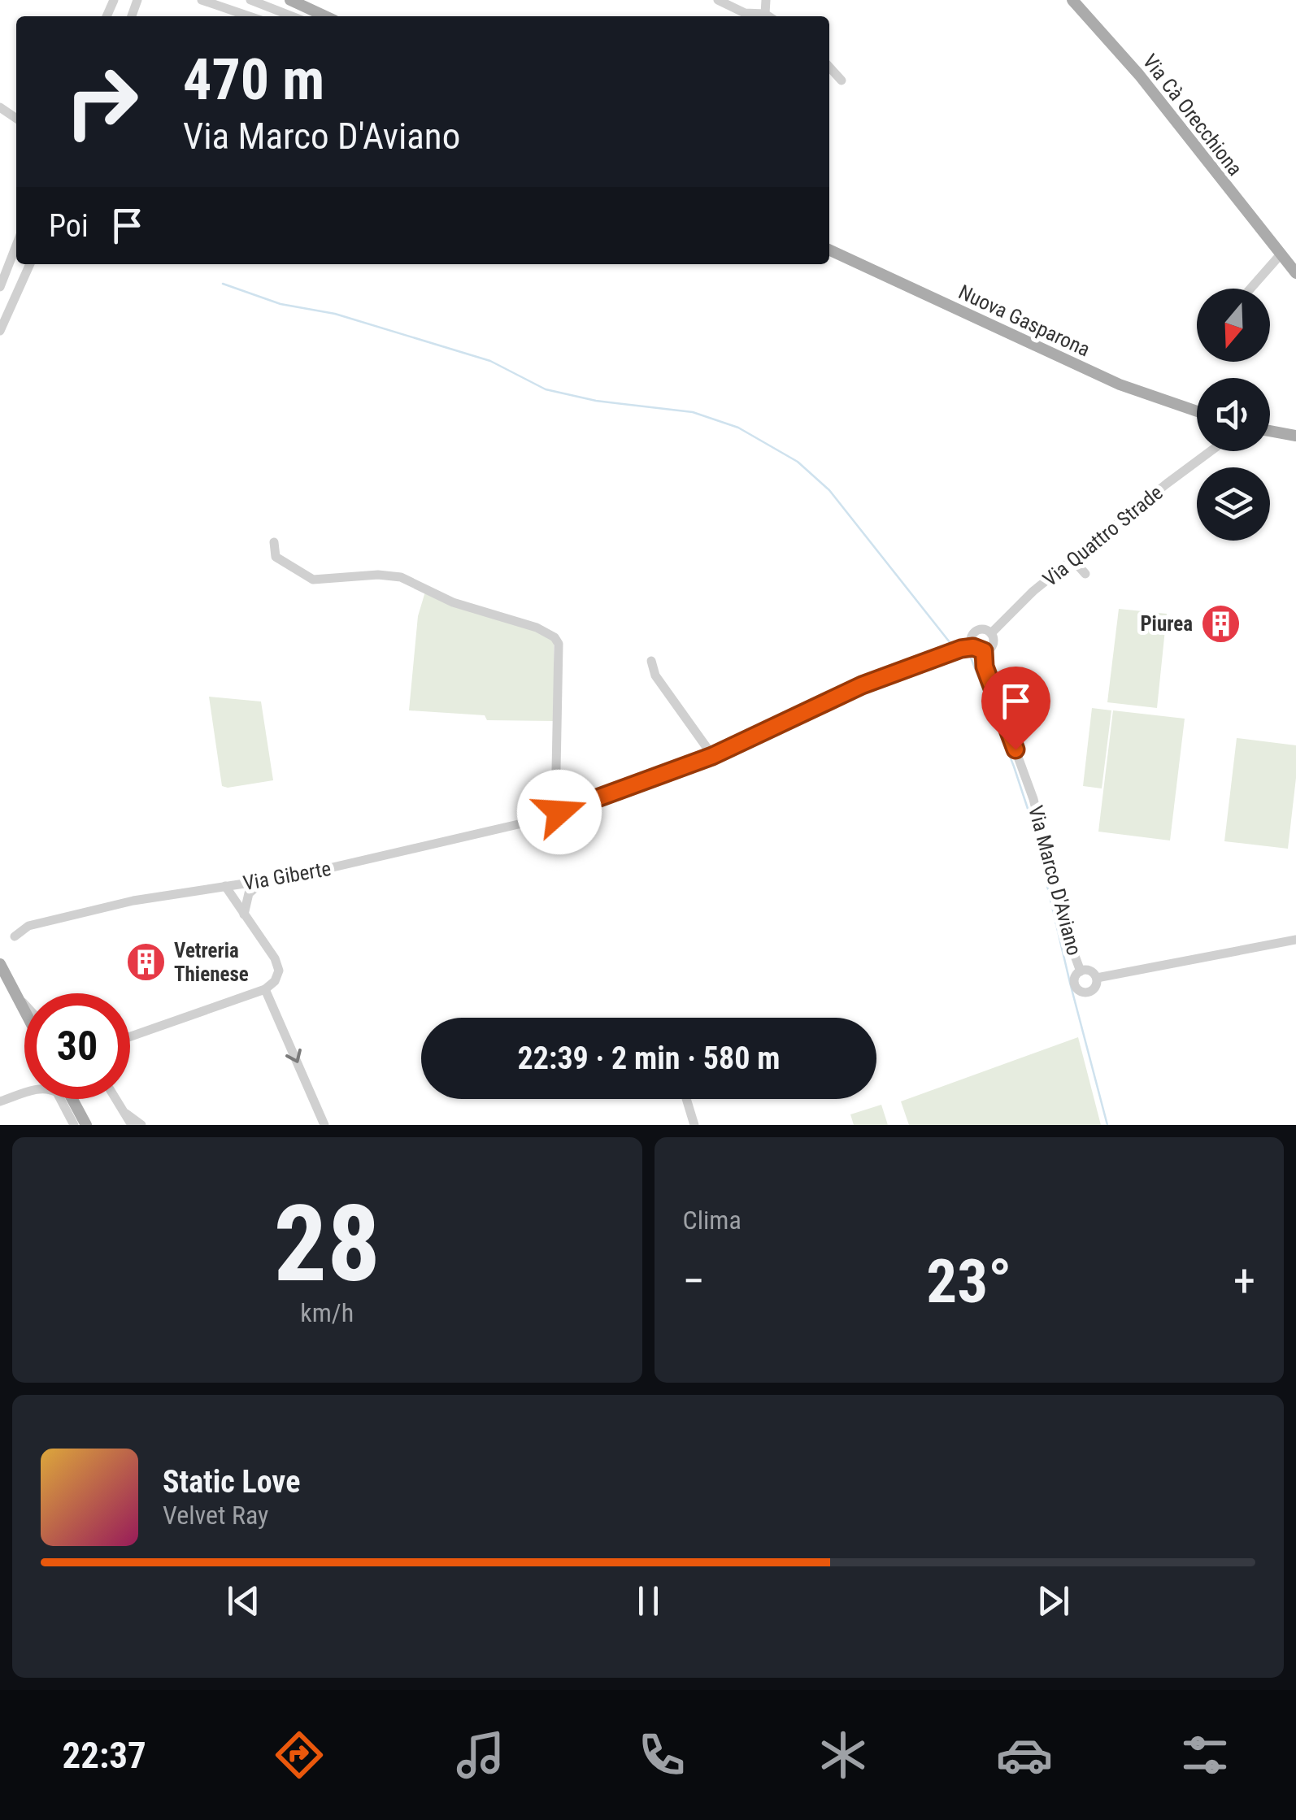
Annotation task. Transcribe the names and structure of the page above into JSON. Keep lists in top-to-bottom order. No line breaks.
{"streets":{"main road":["Via Cà Orecchiona","Nuova Gasparona"],"street":["Via Quattro Strade","Via Giberte","Via Marco D'Aviano"]},"crossings":[["Via Quattro Strade","Via Giberte"],["Via Quattro Strade","Via Marco D'Aviano"],["Via Giberte","Via Marco D'Aviano"]],"places":{"building":["Piurea","Vetreria Thienese"]},"north":"bottom","page":{"turn":["470 m","Via Marco D'Aviano"],"then":"Poi","limit":"30","trip":"22:39 · 2 min · 580 m","tile":[["28","km/h"],"Clima"],"heat":["−","23°","+"],"song":["Static Love","Velvet Ray"],"tabs":"22:37"}}
